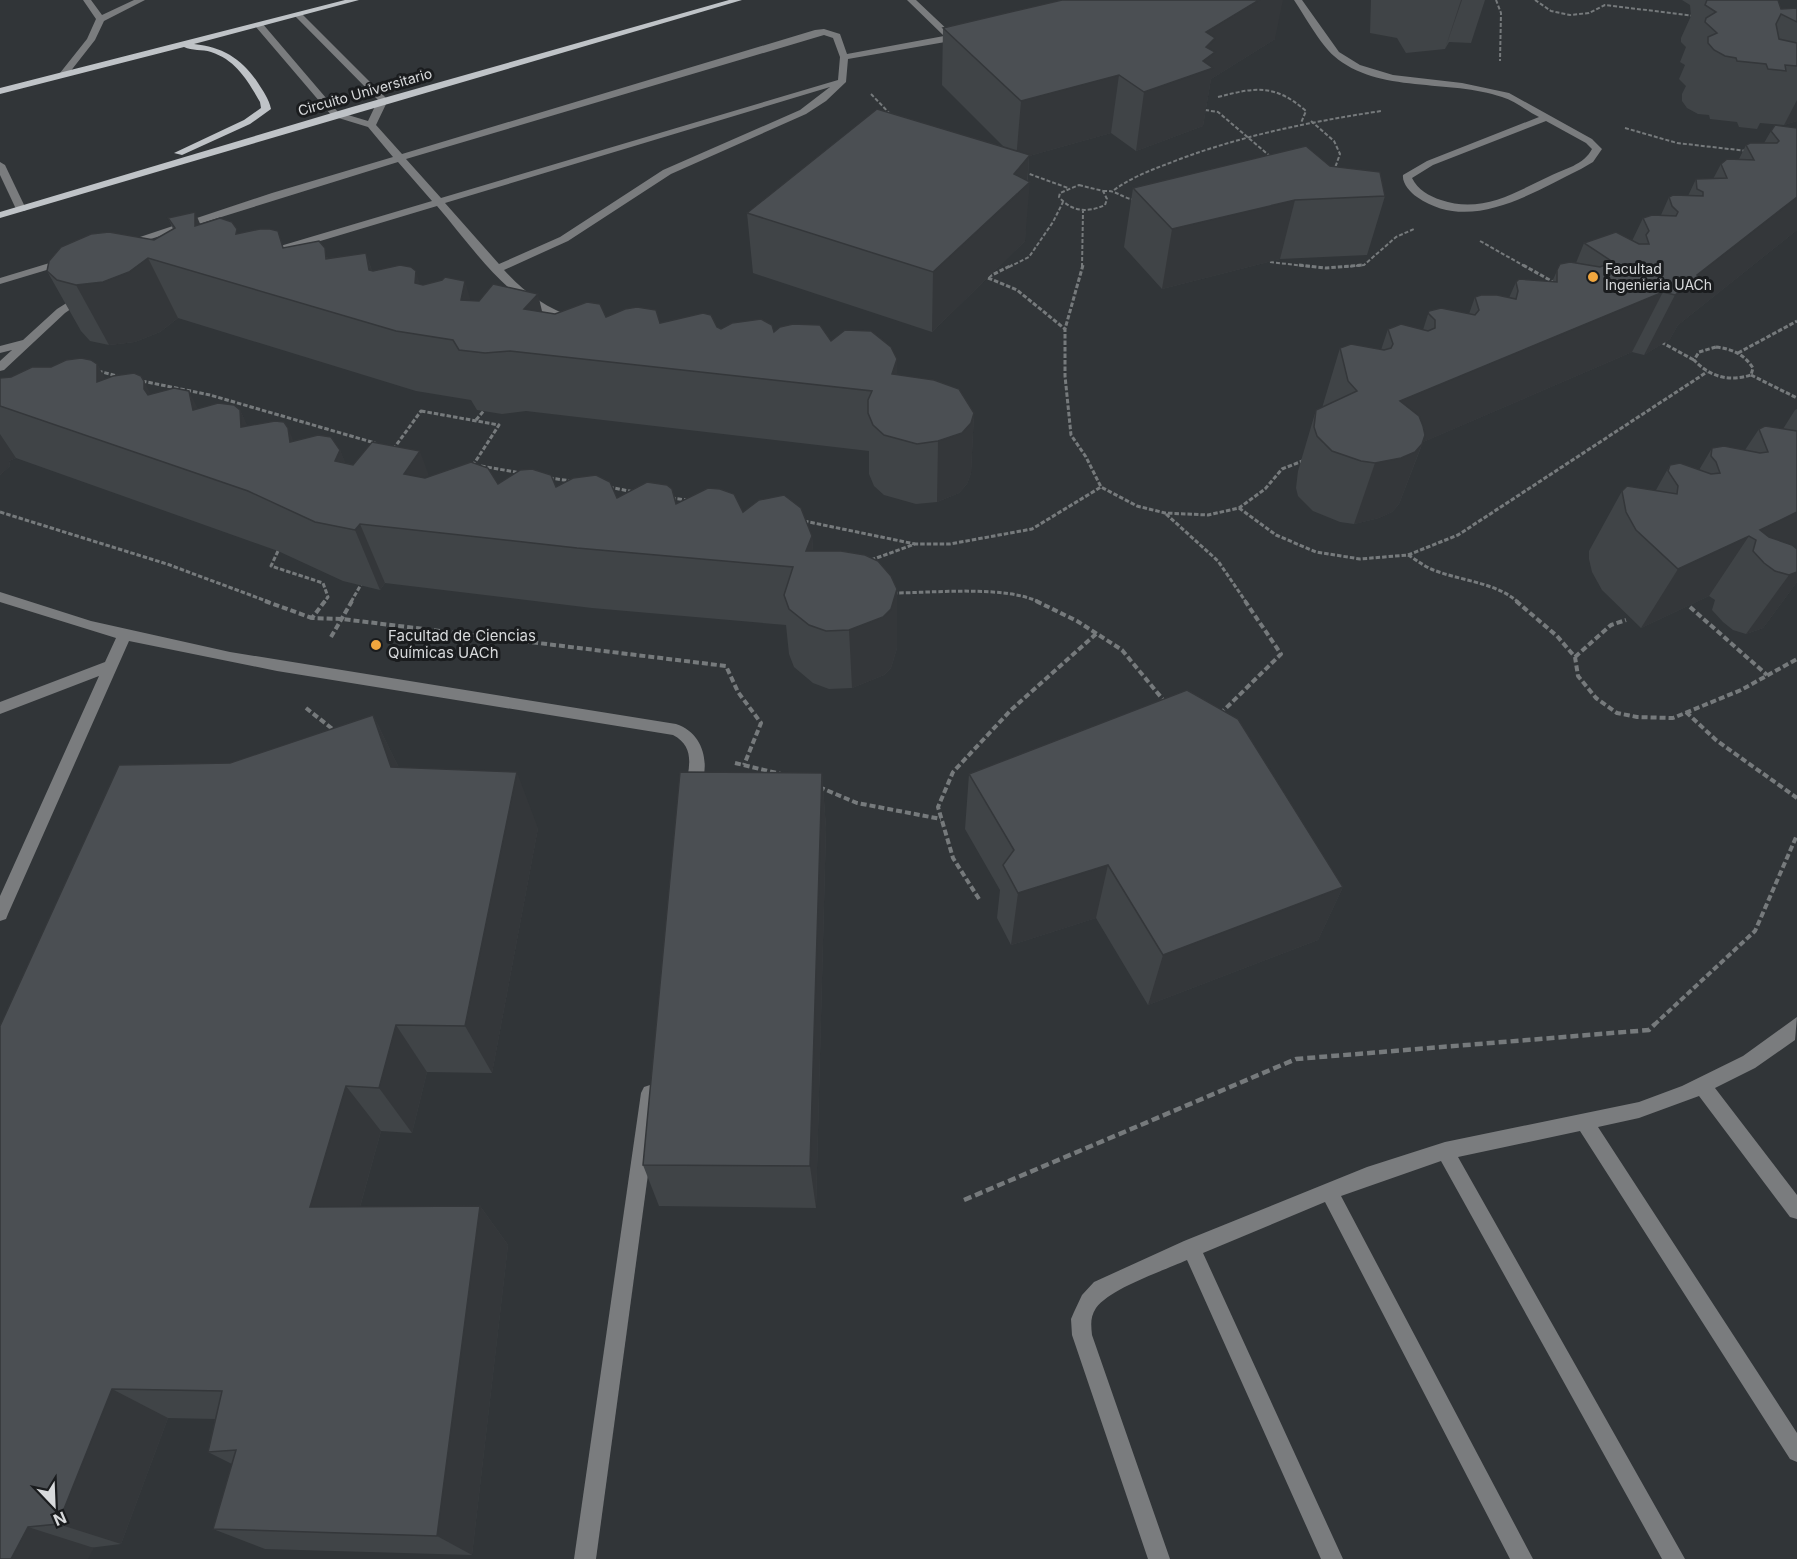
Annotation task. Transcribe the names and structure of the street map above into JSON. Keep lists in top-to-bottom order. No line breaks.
{"streets":{"main road":["Circuito Universitario"]},"places":["Facultad Ingenieria UACh","Facultad de Ciencias Químicas UACh"],"north":"bottom right"}
